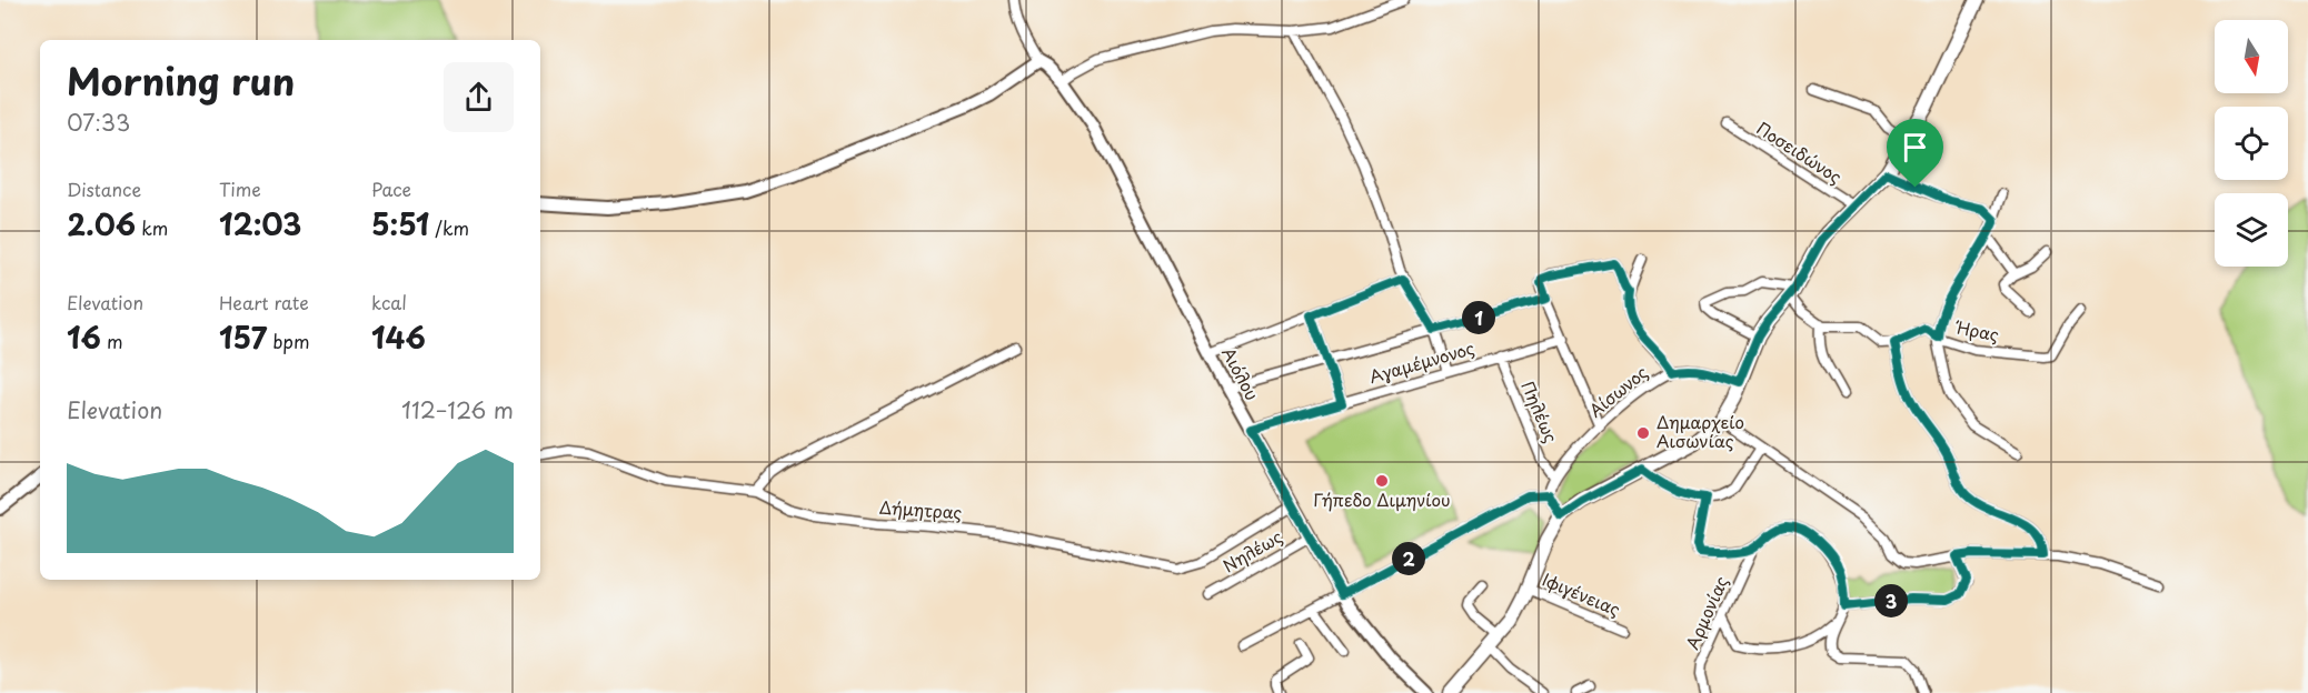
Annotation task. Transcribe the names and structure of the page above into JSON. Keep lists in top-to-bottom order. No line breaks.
{"streets":{"street":["Ποσειδώνος","Ήρας","Αγαμέμνονος","Αιόλου","Αίσωνος","Πηλέως","Δήμητρας","Νηλέως","Ιφιγένειας","Αρμονίας"]},"crossings":[["Αγαμέμνονος","Αιόλου"],["Αγαμέμνονος","Πηλέως"],["Αιόλου","Δήμητρας"],["Αιόλου","Νηλέως"],["Αίσωνος","Πηλέως"]],"places":["Δημαρχείο Αισωνίας","Γήπεδο Διμηνίου"],"north":"bottom","page":{"heading":["Morning run","07:33"],"stats":[["Distance","2.06 km"],["Time","12:03"],["Pace","5:51 /km"],["Elevation","16 m"],["Heart rate","157 bpm"],["kcal","146"]],"pins":["1","2","3"],"chart":["Elevation","112–126 m"]}}
